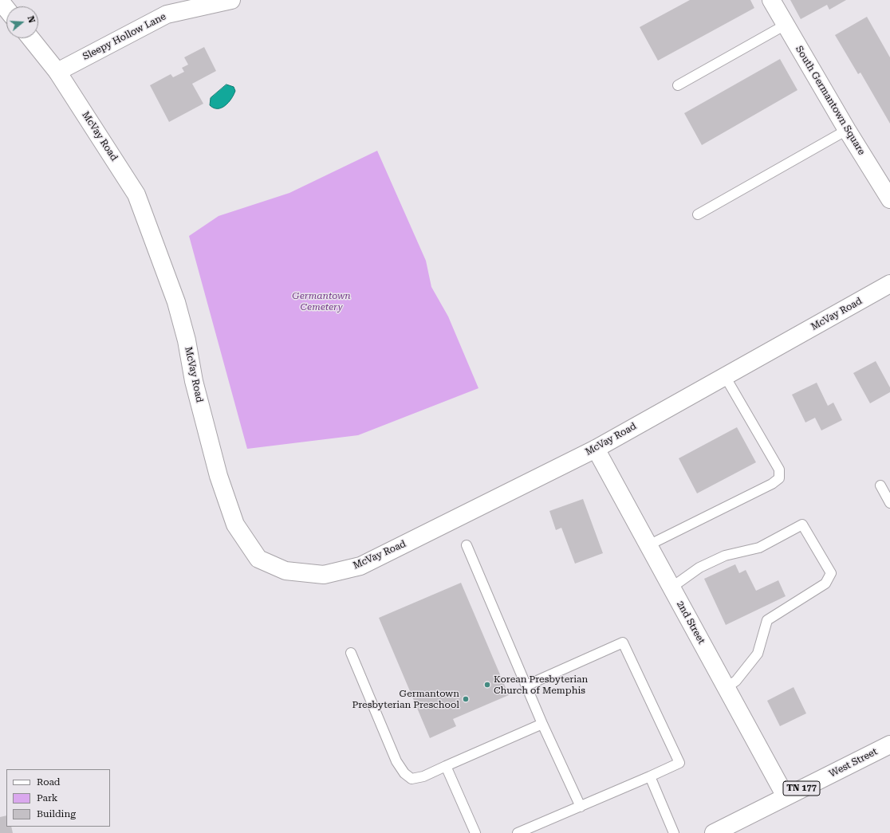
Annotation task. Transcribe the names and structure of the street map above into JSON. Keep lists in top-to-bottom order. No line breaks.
{"streets":{"street":["Sleepy Hollow Lane","South Germantown Square","McVay Road","2nd Street","West Street","TN 177"]},"crossings":[["Sleepy Hollow Lane","McVay Road"],["McVay Road","2nd Street"],["2nd Street","West Street"]],"parks":["Germantown Cemetery"],"places":["Korean Presbyterian Church of Memphis","Germantown Presbyterian Preschool"],"legend":["Road","Park","Building"],"north":"right"}
